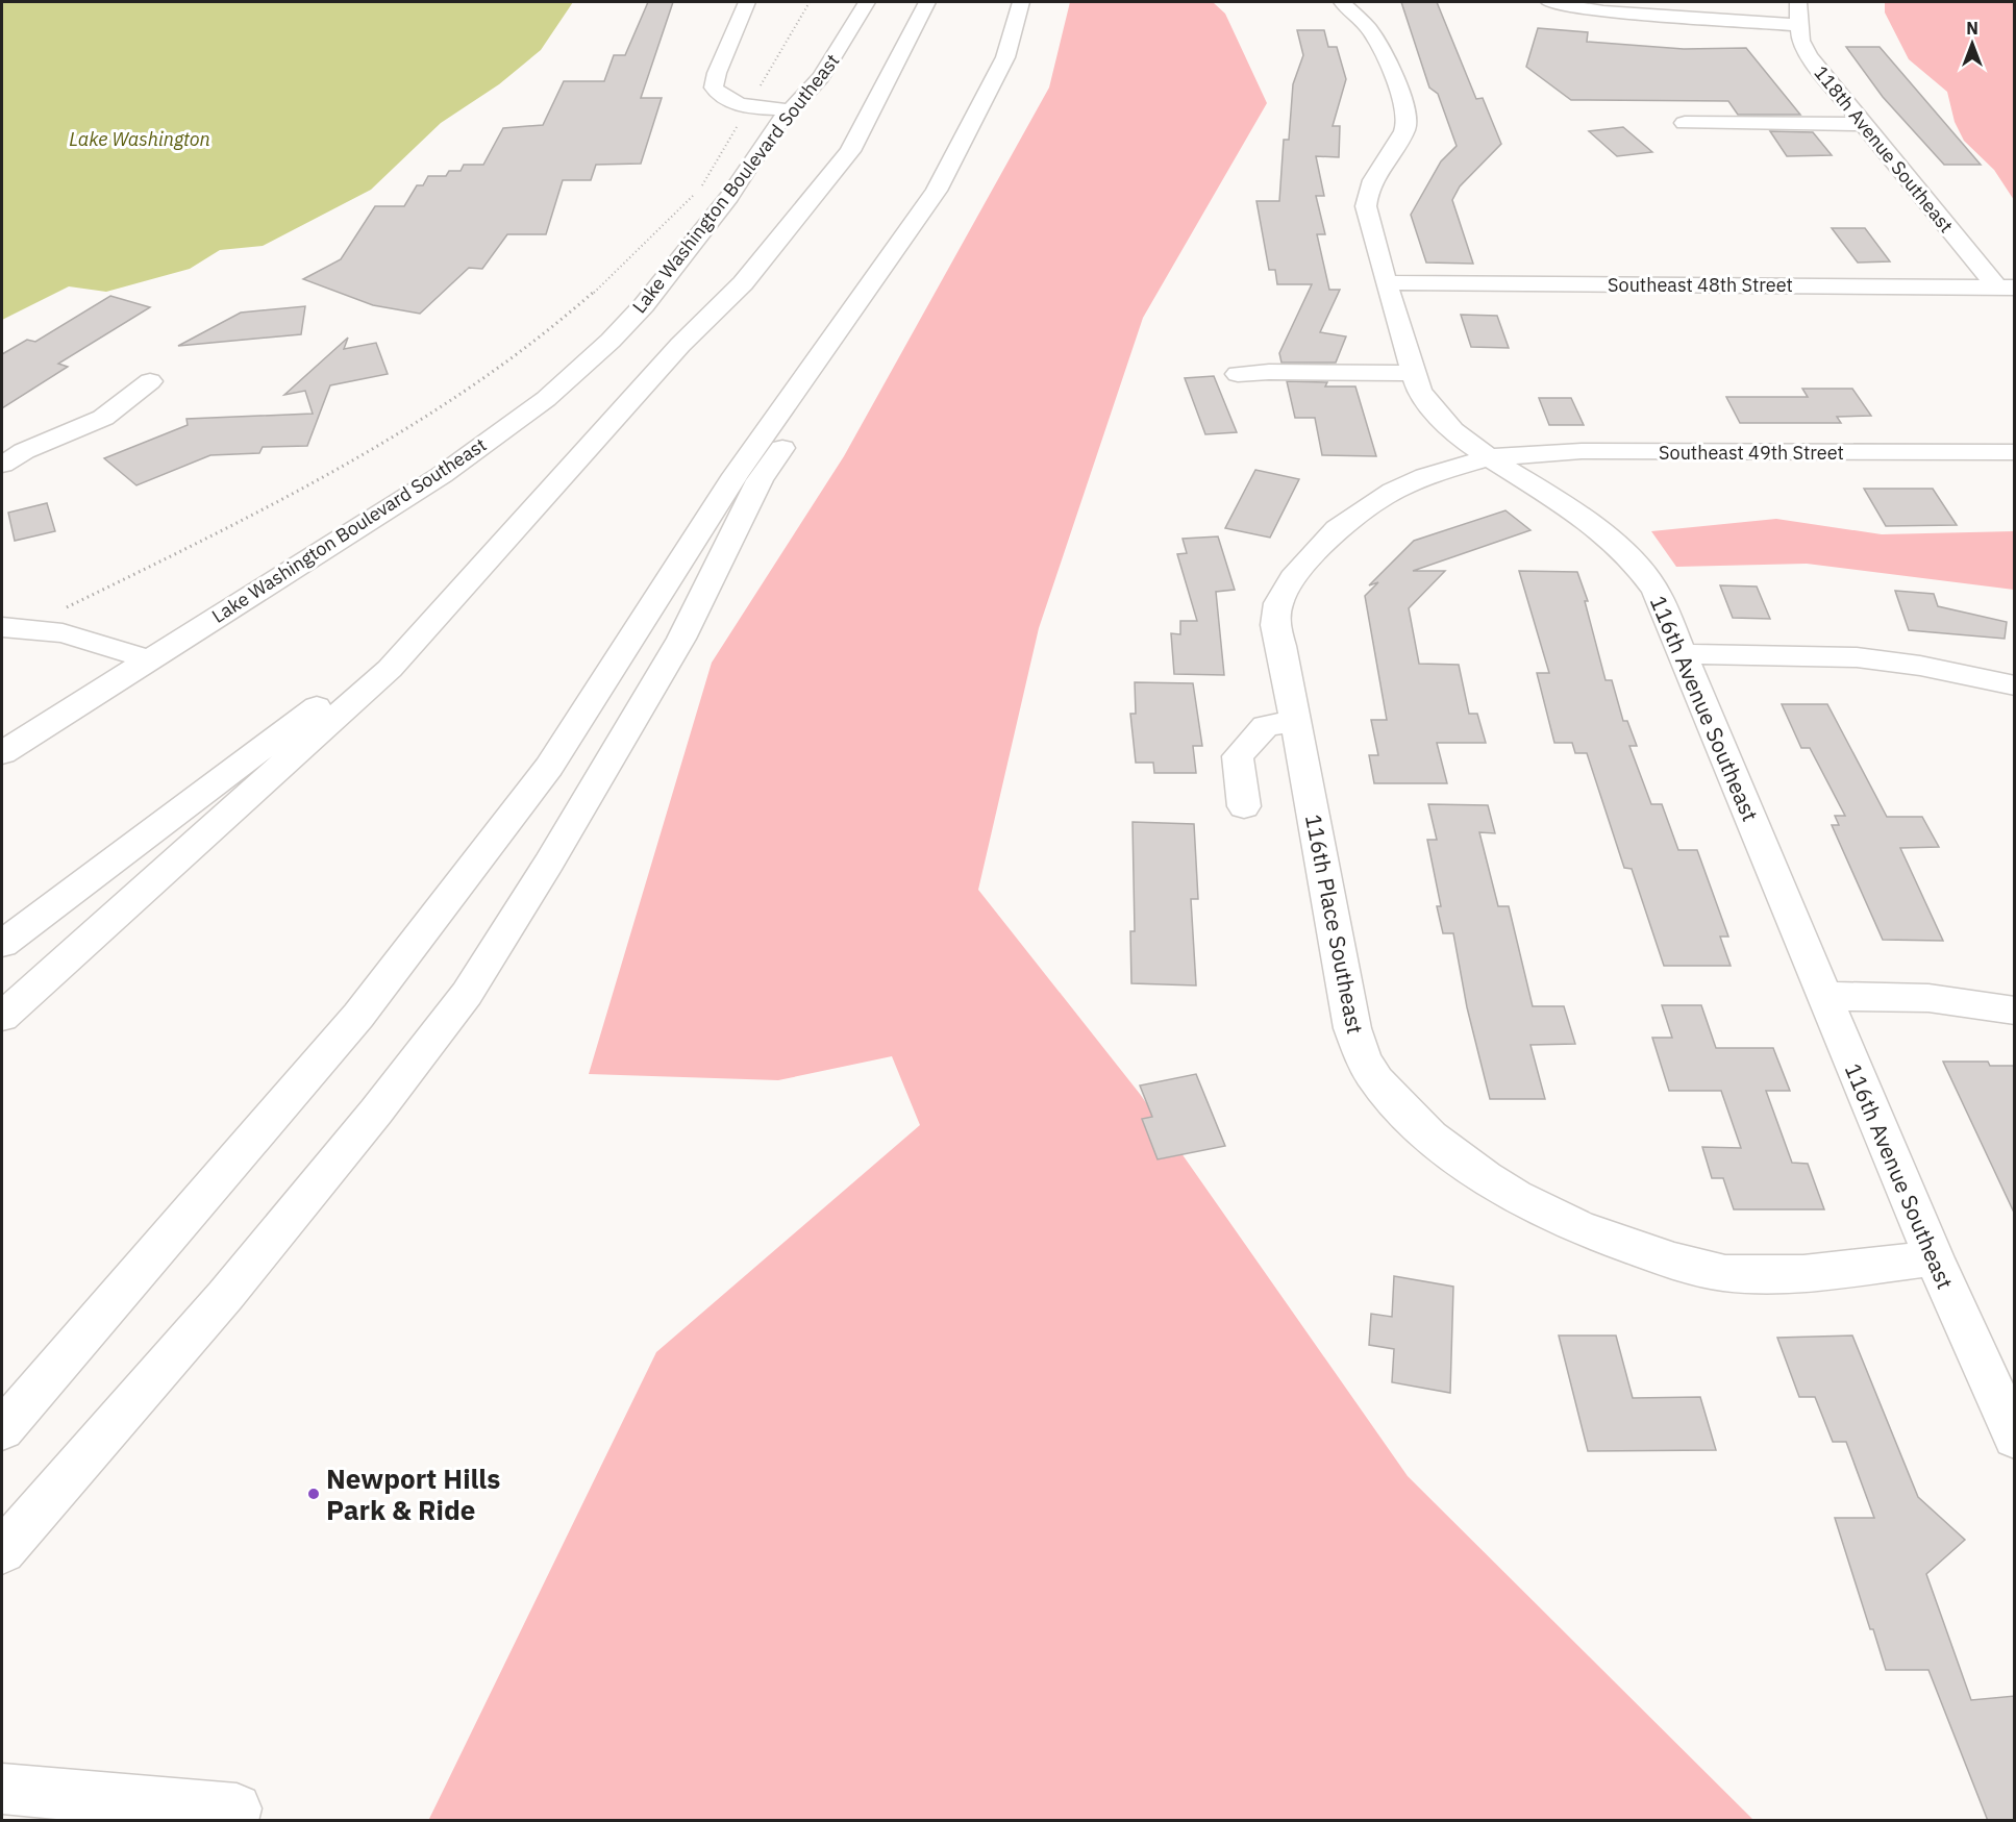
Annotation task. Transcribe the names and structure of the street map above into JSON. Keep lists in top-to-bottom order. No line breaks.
{"streets":{"main road":["118th Avenue Southeast","Lake Washington Boulevard Southeast","Southeast 48th Street","Southeast 49th Street","116th Avenue Southeast","116th Place Southeast"]},"crossings":[["118th Avenue Southeast","Southeast 48th Street"],["Southeast 48th Street","116th Avenue Southeast"],["Southeast 49th Street","116th Avenue Southeast"],["Southeast 49th Street","116th Place Southeast"],["116th Avenue Southeast","116th Place Southeast"]],"water":["Lake Washington"],"places":["Newport Hills Park & Ride"],"north":"top"}
